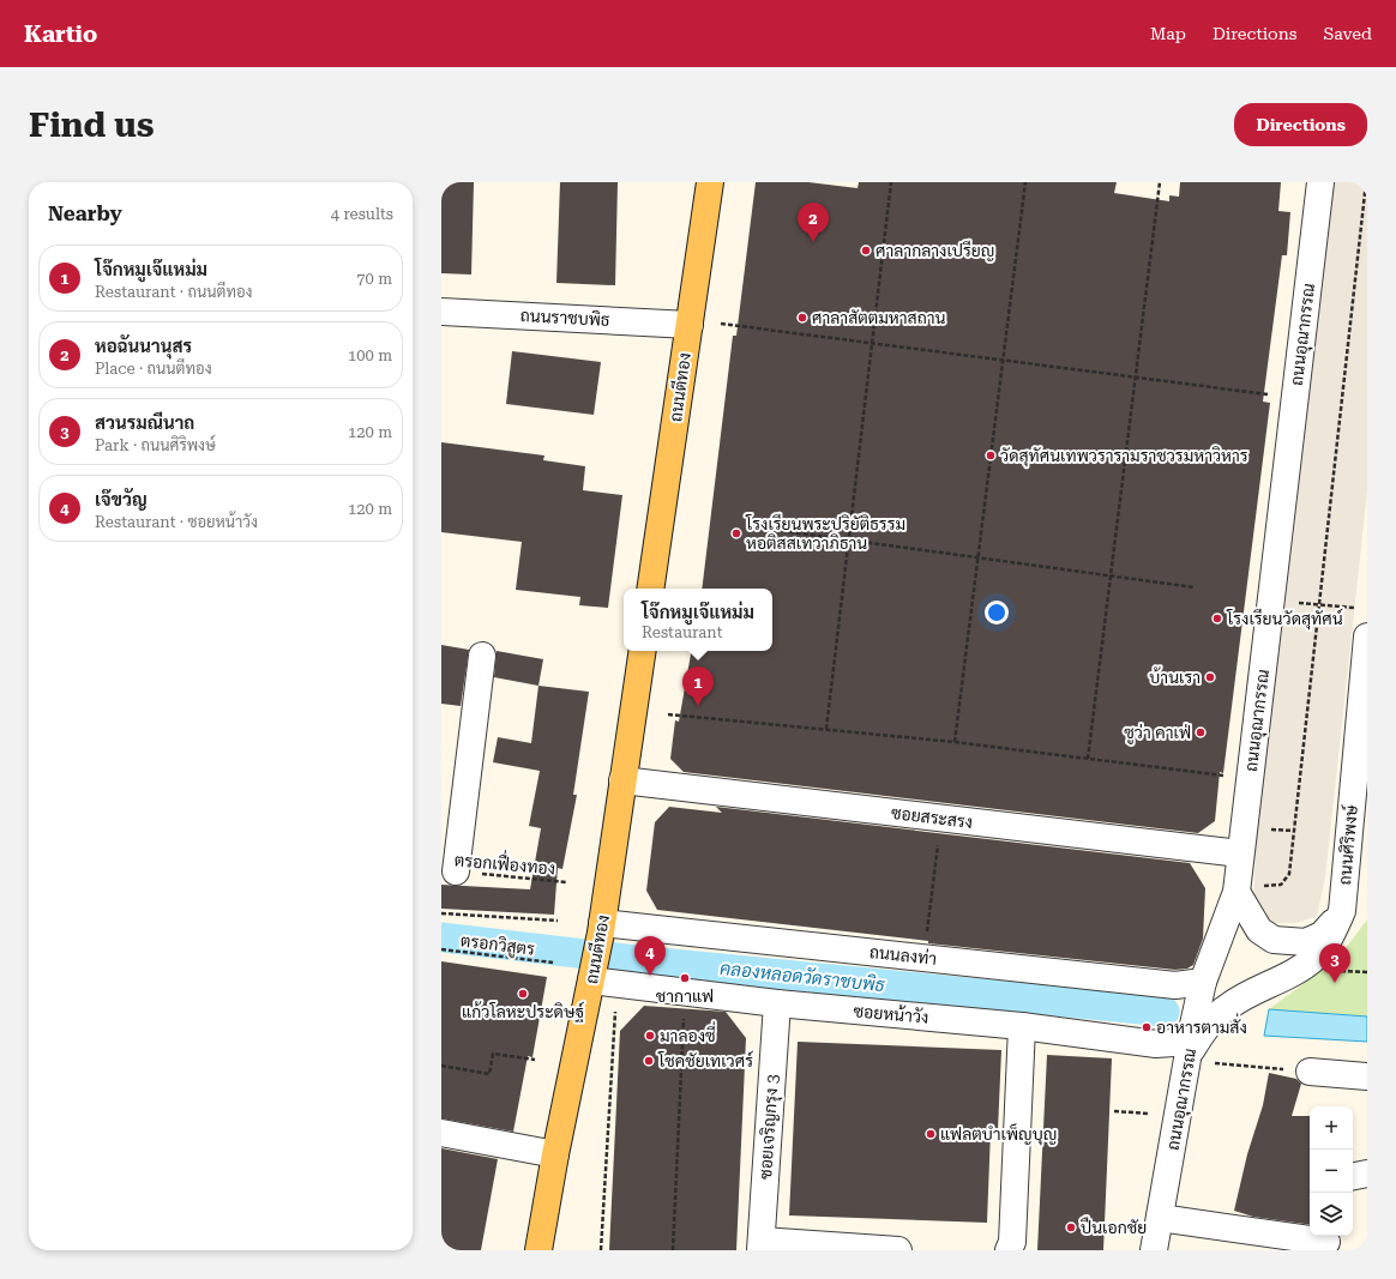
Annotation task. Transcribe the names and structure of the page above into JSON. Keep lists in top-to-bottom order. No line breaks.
{"streets":{"main road":["ถนนตีทอง"],"street":["ถนนราชบพิธ","ถนนอุณากรรณ","ซอยสระสรง","ถนนศิริพงษ์","ถนนลงท่า","ซอยหน้าวัง","ซอยเจริญกรุง 3"],"path":["ตรอกเฟื่องทอง","ตรอกวิสูตร"]},"crossings":[["ถนนราชบพิธ","ถนนตีทอง"],["ถนนอุณากรรณ","ซอยสระสรง"],["ถนนอุณากรรณ","ถนนศิริพงษ์"],["ถนนอุณากรรณ","ถนนลงท่า"],["ถนนอุณากรรณ","ซอยหน้าวัง"],["ถนนตีทอง","ซอยสระสรง"],["ถนนตีทอง","ถนนลงท่า"],["ถนนตีทอง","ซอยหน้าวัง"],["ถนนศิริพงษ์","ซอยหน้าวัง"],["ซอยหน้าวัง","ซอยเจริญกรุง 3"]],"water":["คลองหลอดวัดราชบพิธ"],"places":["ศาลากลางเปรียญ","ศาลาสัตตมหาสถาน","วัดสุทัศนเทพวรารามราชวรมหาวิหาร","โรงเรียนพระปริยัติธรรม หอติสสเทวาภิธาน","โรงเรียนวัดสุทัศน์","บ้านเรา","ซูว่า คาเฟ่","ชากาแฟ","แก้วโลหะประดิษฐ์","อาหารตามสั่ง","มาลองซี่","โชคชัยเทเวศร์","แฟลตบำเพ็ญบุญ","ปืนเอกชัย"],"page":{"header":"Kartio","nav":["Map","Directions","Saved"],"buttons":"Directions","title":"Find us","heading":["Nearby","4 results"],"pins":["2","1","4","3"],"list":[{"mark":"1","name":"โจ๊กหมูเจ๊แหม่ม","note":"Restaurant · ถนนตีทอง","value":"70 m"},{"mark":"2","name":"หอฉันนานุสร","note":"Place · ถนนตีทอง","value":"100 m"},{"mark":"3","name":"สวนรมณีนาถ","note":"Park · ถนนศิริพงษ์","value":"120 m"},{"mark":"4","name":"เจ๊ขวัญ","note":"Restaurant · ซอยหน้าวัง","value":"120 m"}],"popup":["โจ๊กหมูเจ๊แหม่ม","Restaurant"],"map_buttons":["+","−"]}}
